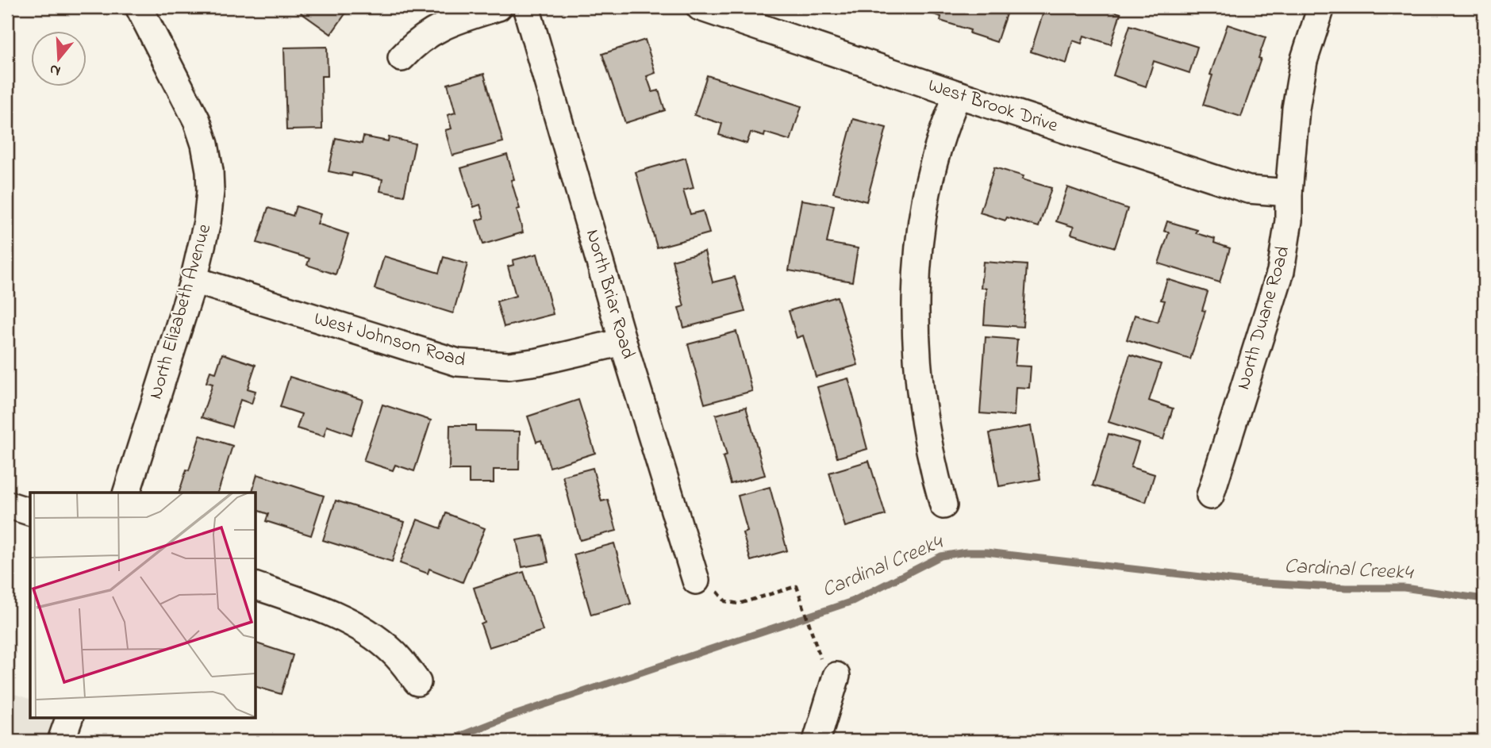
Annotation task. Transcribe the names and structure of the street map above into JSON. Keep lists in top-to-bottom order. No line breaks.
{"streets":{"street":["West Brook Drive","North Briar Road","North Elizabeth Avenue","North Duane Road","West Johnson Road"]},"crossings":[["West Brook Drive","North Duane Road"],["North Briar Road","West Johnson Road"],["North Elizabeth Avenue","West Johnson Road"]],"water":["Cardinal Creek4"],"north":"bottom"}
